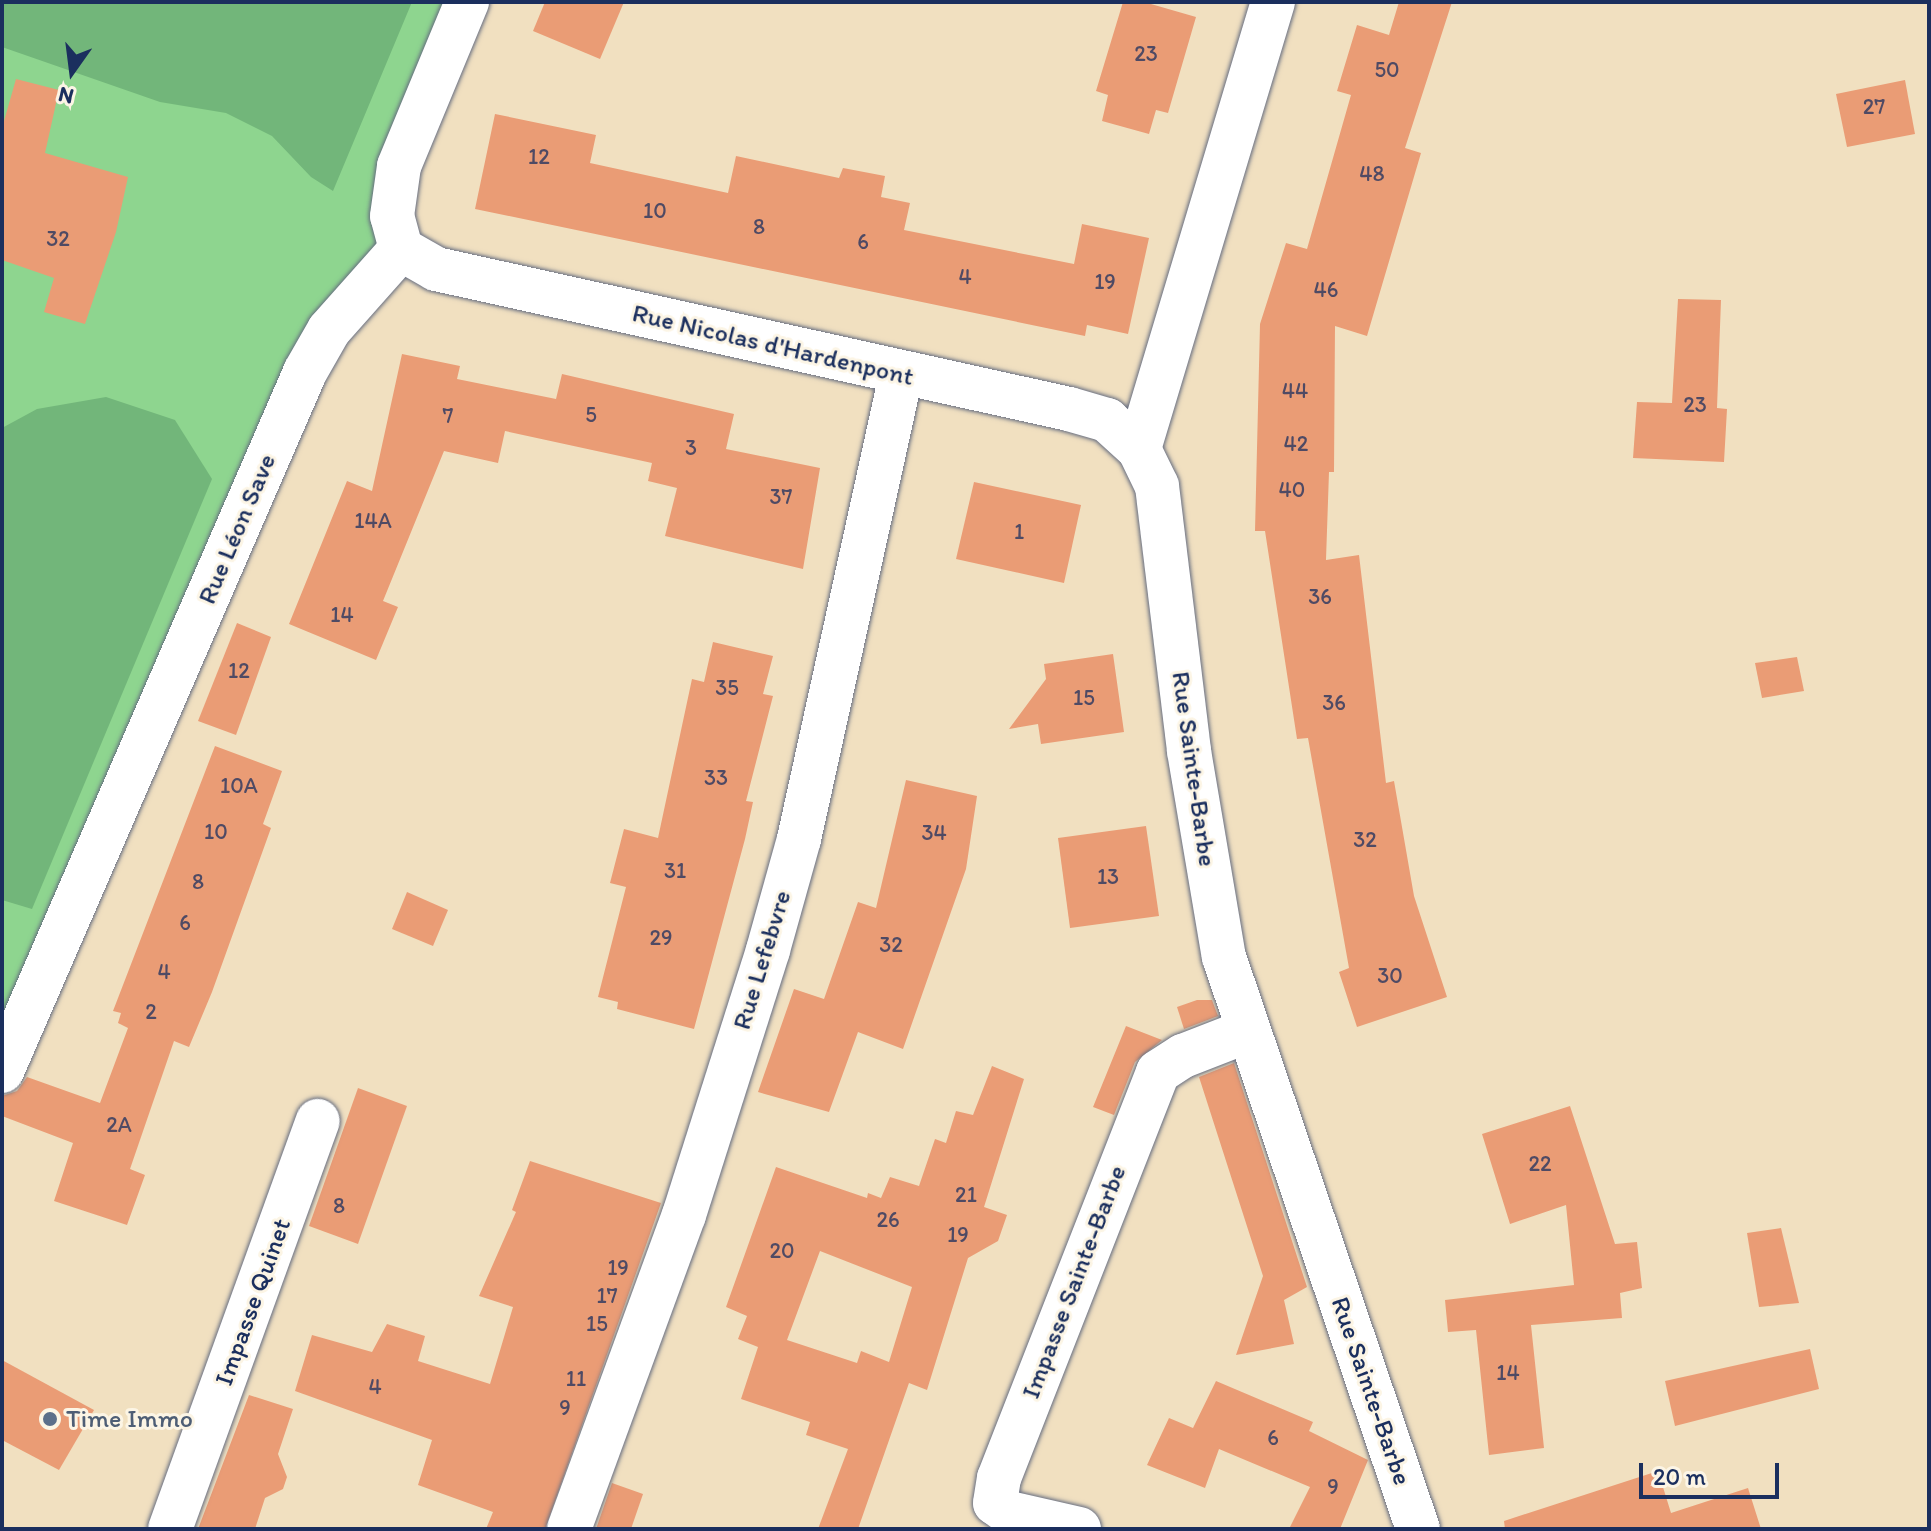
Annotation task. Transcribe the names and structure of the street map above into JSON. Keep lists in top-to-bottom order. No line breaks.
{"streets":{"street":["Rue Nicolas d'Hardenpont","Rue Léon Save","Rue Sainte-Barbe","Rue Lefebvre","Impasse Sainte-Barbe","Impasse Quinet"]},"crossings":[["Rue Nicolas d'Hardenpont","Rue Léon Save"],["Rue Nicolas d'Hardenpont","Rue Sainte-Barbe"],["Rue Nicolas d'Hardenpont","Rue Lefebvre"],["Rue Sainte-Barbe","Impasse Sainte-Barbe"]],"places":["Time Immo"],"house_numbers":["23","50","27","12","48","10","8","32","6","4","19","46","44","23","5","7","42","3","40","37","14A","1","36","14","12","35","15","36","33","10A","10","34","32","31","13","8","6","29","32","4","30","2","2A","22","21","8","26","19","20","19","17","15","14","11","4","9","6","9"],"scale_bar":"20 m","north":"bottom"}
